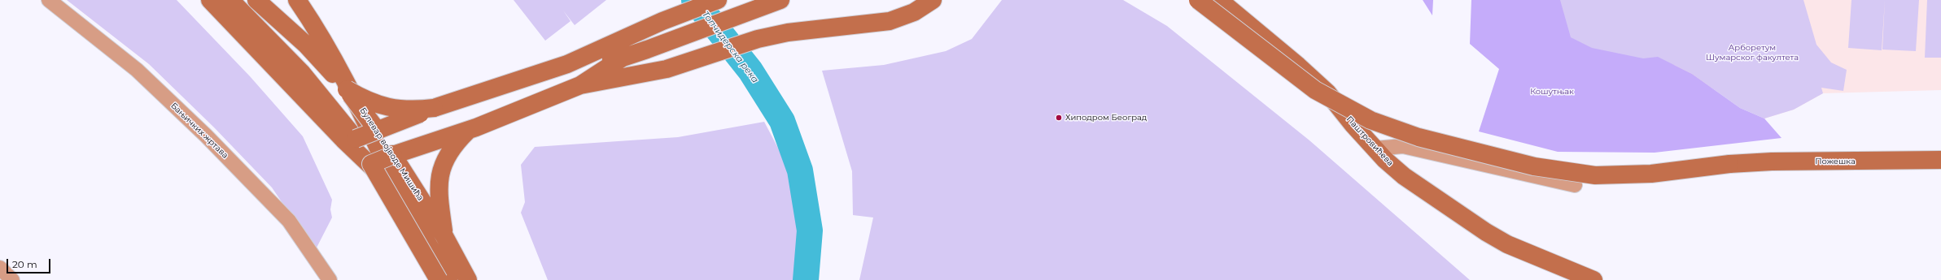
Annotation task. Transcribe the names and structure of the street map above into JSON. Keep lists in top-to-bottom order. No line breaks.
{"streets":{"main road":["Паштровићева","Булевар војводе Мишића","Пожешка"],"street":["Бањичких жртава"]},"water":["Топчидерска река"],"parks":["Арборетум Шумарског факултета","Кошутњак"],"places":["Хиподром Београд"],"scale_bar":"20 m"}
